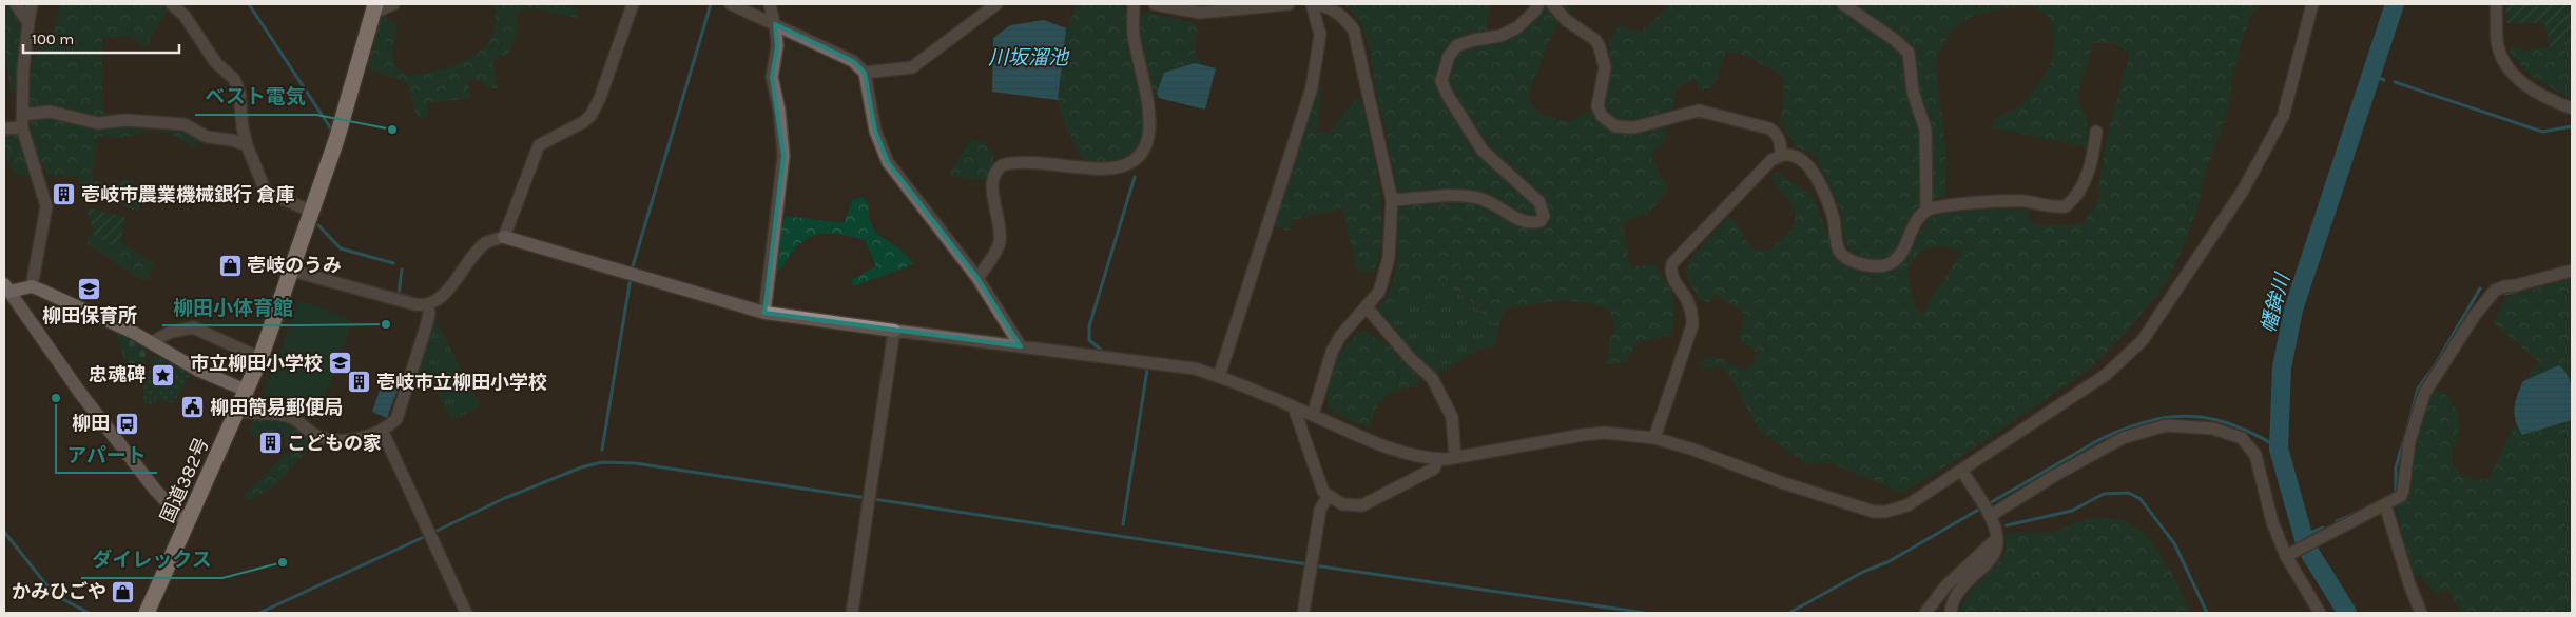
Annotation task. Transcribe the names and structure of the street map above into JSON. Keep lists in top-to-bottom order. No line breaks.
{"streets":{"highway":["国道382号"]},"water":["川坂溜池","幡鉾川"],"places":{"other":["ベスト電気","柳田小体育館","アパート","ダイレックス"],"building":["壱岐市農業機械銀行 倉庫","壱岐市立柳田小学校","こどもの家"],"shop":["壱岐のうみ","かみひごや"],"school or university":["柳田保育所","市立柳田小学校"],"place":["忠魂碑"],"public building":["柳田簡易郵便局"],"bus stop":["柳田"]},"scale_bar":"100 m"}
